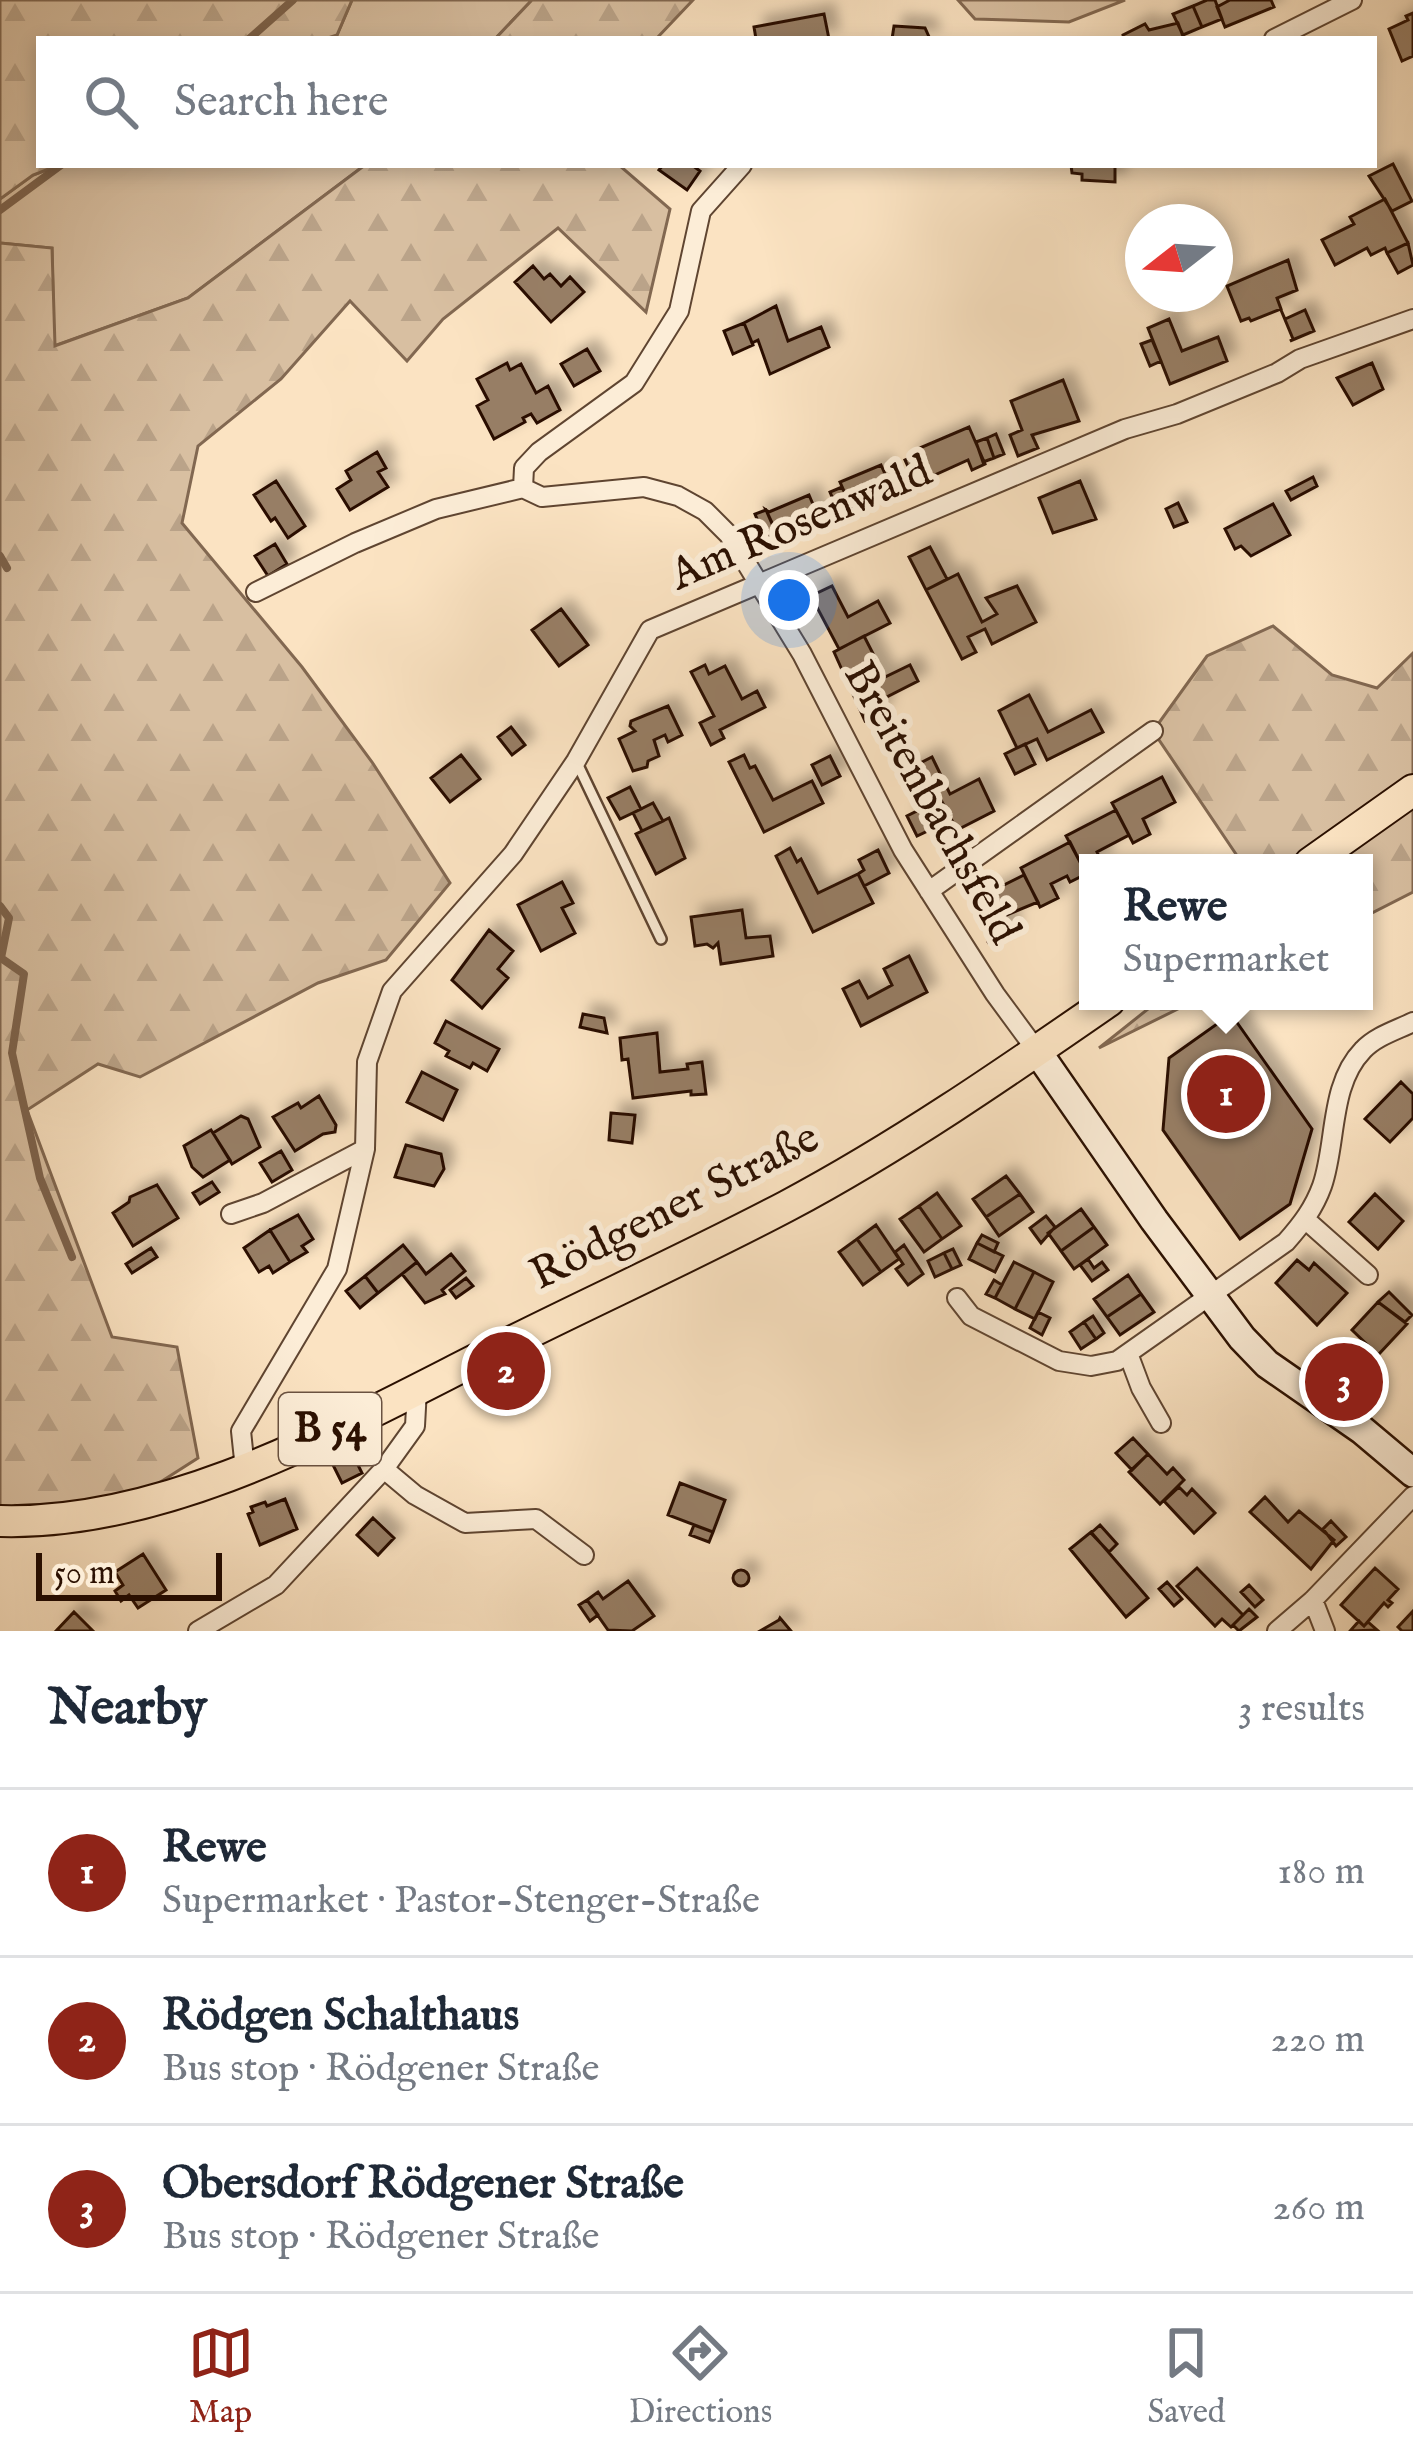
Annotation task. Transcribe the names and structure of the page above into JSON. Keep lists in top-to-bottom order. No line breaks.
{"streets":{"main road":["Rödgener Straße","B 54"],"street":["Am Rosenwald","Breitenbachsfeld"]},"crossings":[["Am Rosenwald","Breitenbachsfeld"],["Am Rosenwald","Rödgener Straße"],["Breitenbachsfeld","Rödgener Straße"]],"scale_bar":"50 m","north":"left","page":{"search":"Search here","popup":["Rewe","Supermarket"],"pins":["1","2","3"],"scale":"50 m","heading":["Nearby","3 results"],"list":[{"mark":"1","name":"Rewe","note":"Supermarket · Pastor-Stenger-Straße","value":"180 m"},{"mark":"2","name":"Rödgen Schalthaus","note":"Bus stop · Rödgener Straße","value":"220 m"},{"mark":"3","name":"Obersdorf Rödgener Straße","note":"Bus stop · Rödgener Straße","value":"260 m"}],"nav":["Map","Directions","Saved"]}}
